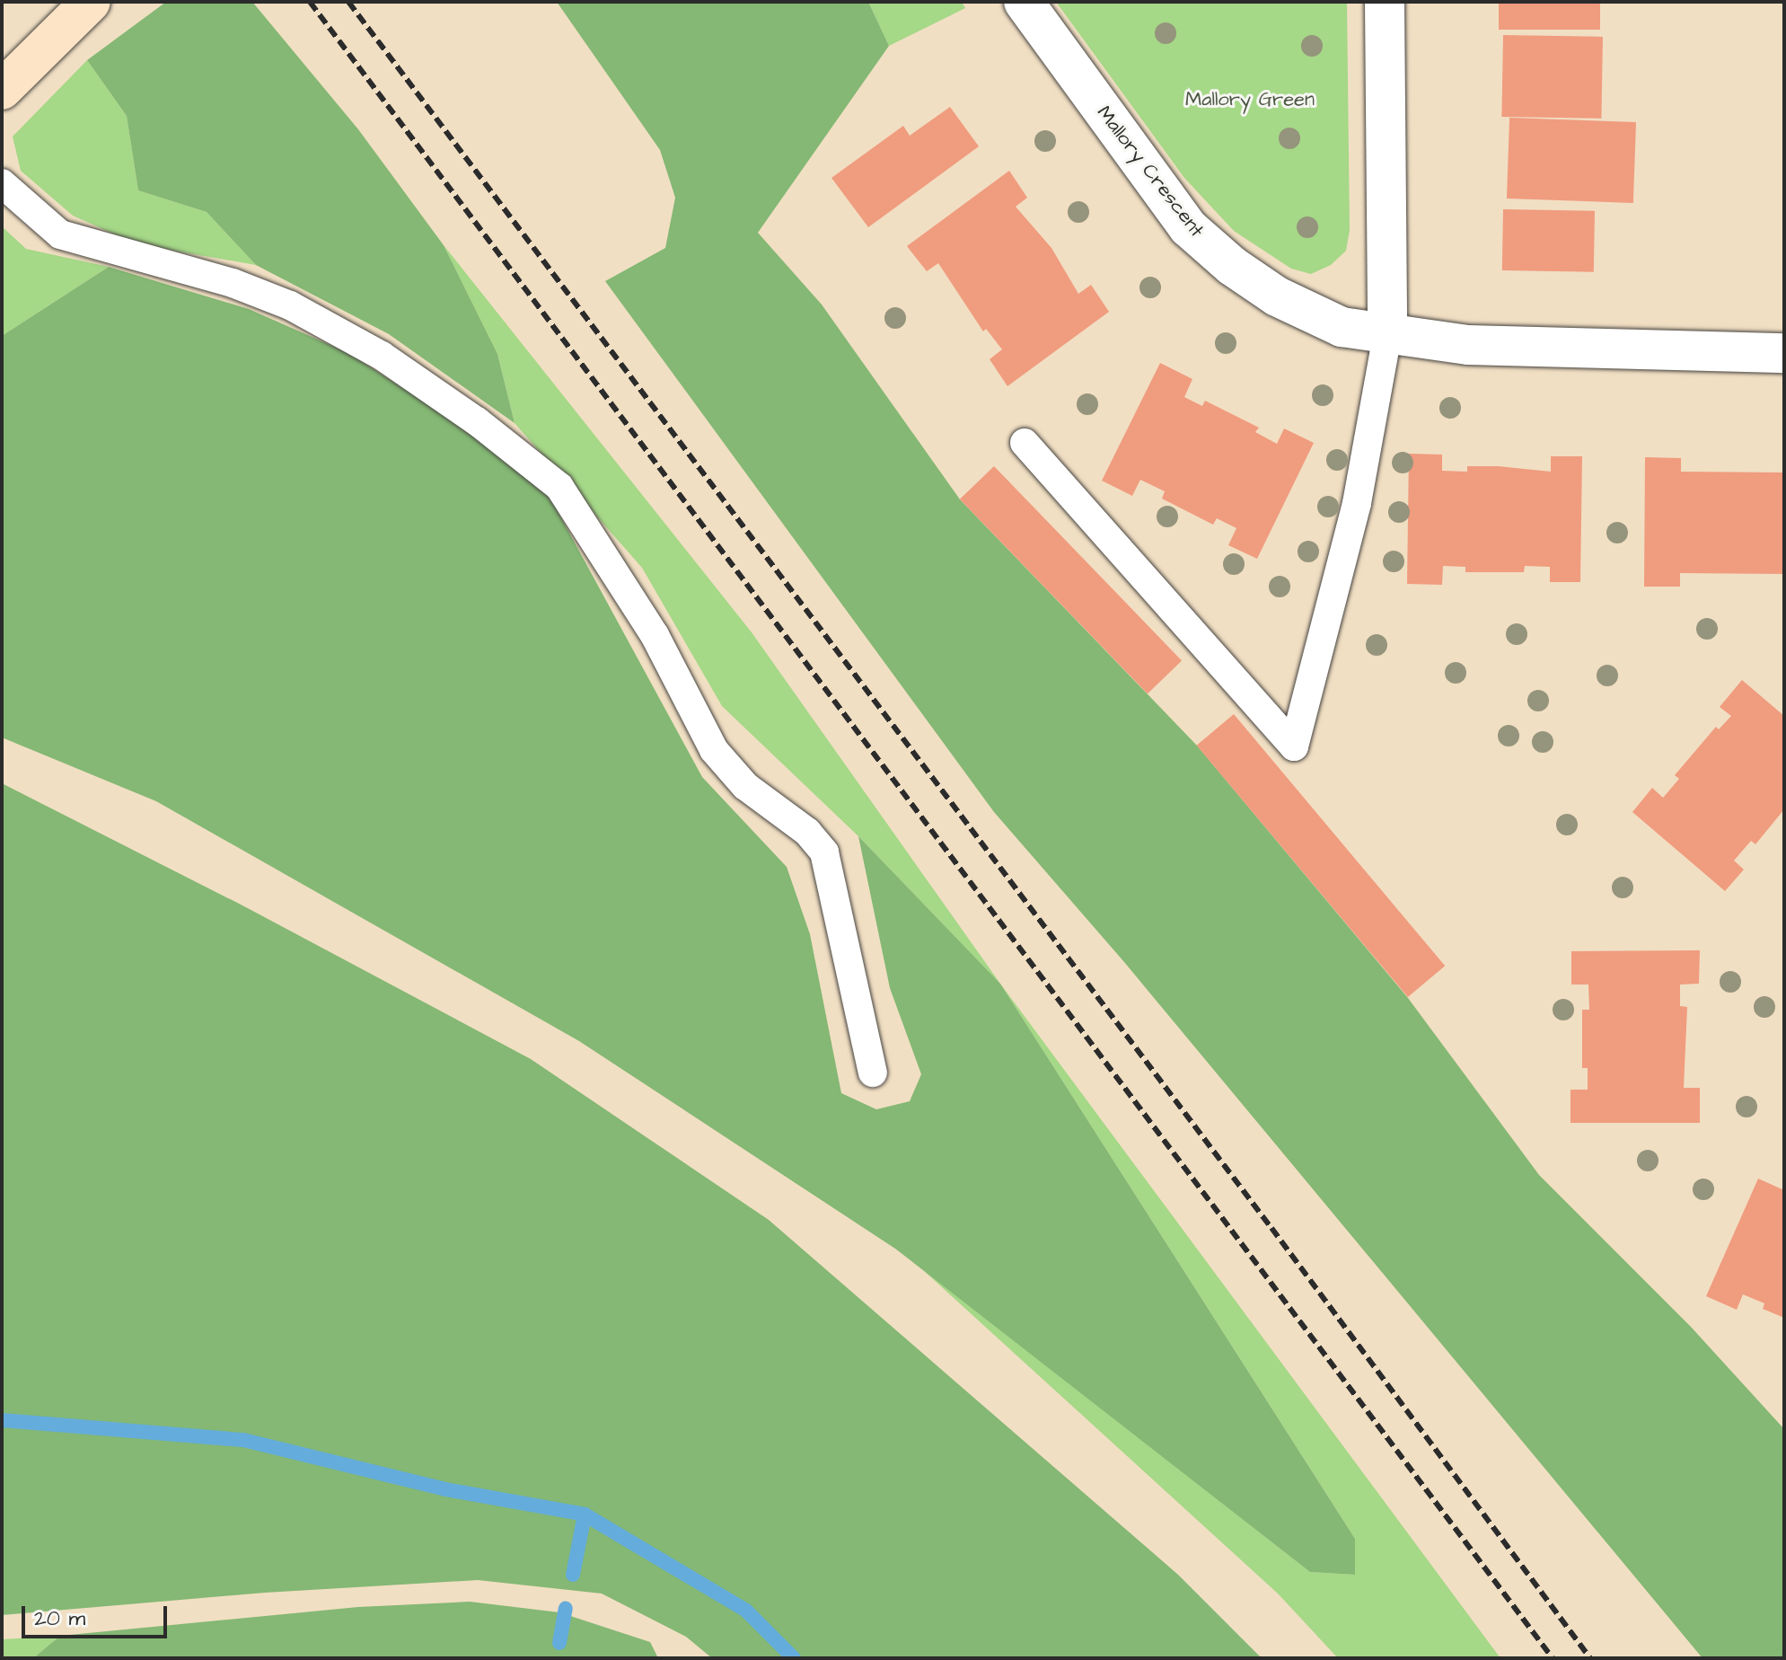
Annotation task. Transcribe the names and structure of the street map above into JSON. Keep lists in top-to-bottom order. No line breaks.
{"streets":{"street":["Mallory Crescent"]},"parks":["Mallory Green"],"scale_bar":"20 m"}
